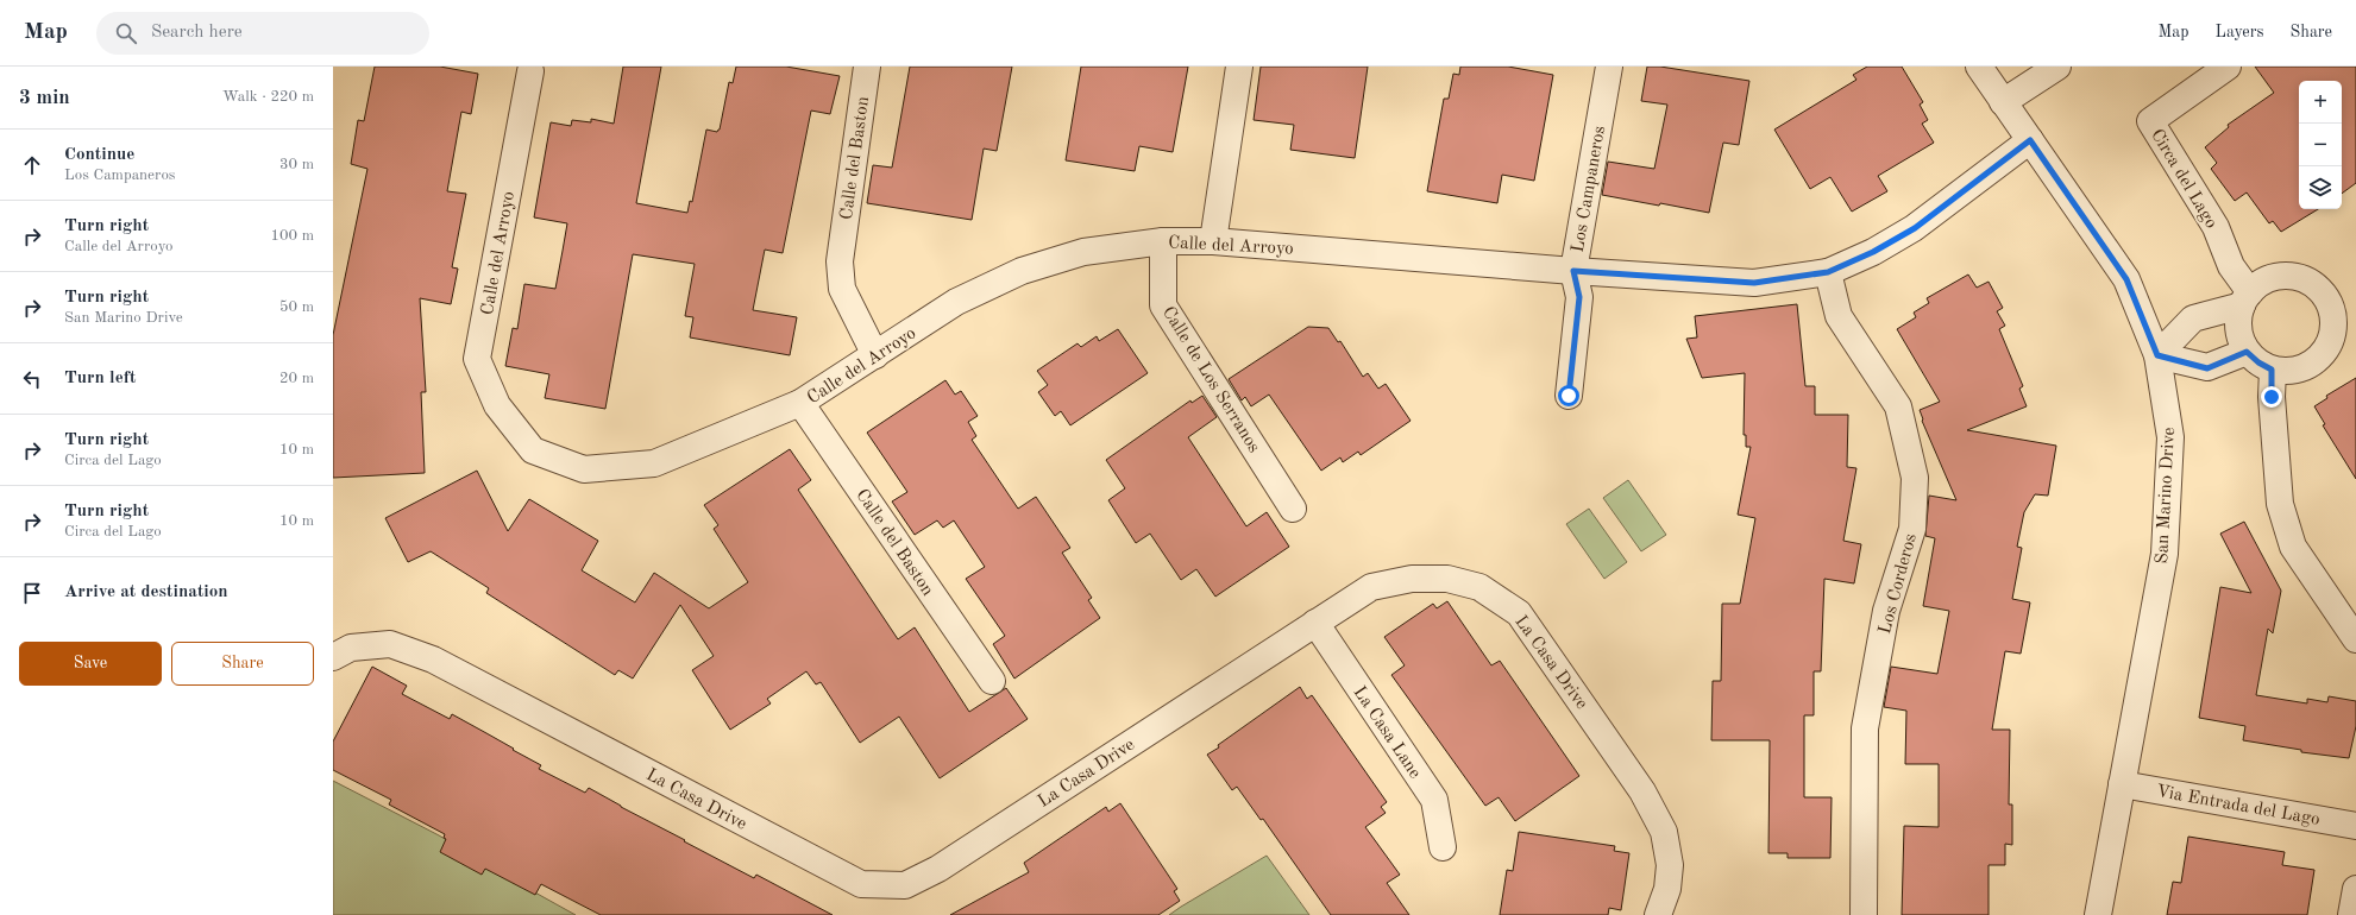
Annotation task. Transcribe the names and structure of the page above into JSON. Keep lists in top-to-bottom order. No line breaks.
{"streets":{"street":["Calle del Baston","Circa del Lago","Los Campaneros","Calle del Arroyo","Calle de Los Serranos","San Marino Drive","Los Corderos","La Casa Drive","La Casa Lane","Via Entrada del Lago"]},"crossings":[["Calle del Baston","Calle del Arroyo"],["Los Campaneros","Calle del Arroyo"],["Calle del Arroyo","Calle de Los Serranos"],["Calle del Arroyo","San Marino Drive"],["Calle del Arroyo","Los Corderos"],["San Marino Drive","Via Entrada del Lago"],["La Casa Drive","La Casa Lane"]],"page":{"header":"Map","search":"Search here","nav":["Map","Layers","Share"],"heading":["3 min","Walk · 220 m"],"map_buttons":["+","−"],"list":[["Continue","Los Campaneros","30 m"],["Turn right","Calle del Arroyo","100 m"],["Turn right","San Marino Drive","50 m"],["Turn left","20 m"],["Turn right","Circa del Lago","10 m"],["Turn right","Circa del Lago","10 m"],"Arrive at destination"],"buttons":["Save","Share"]}}
